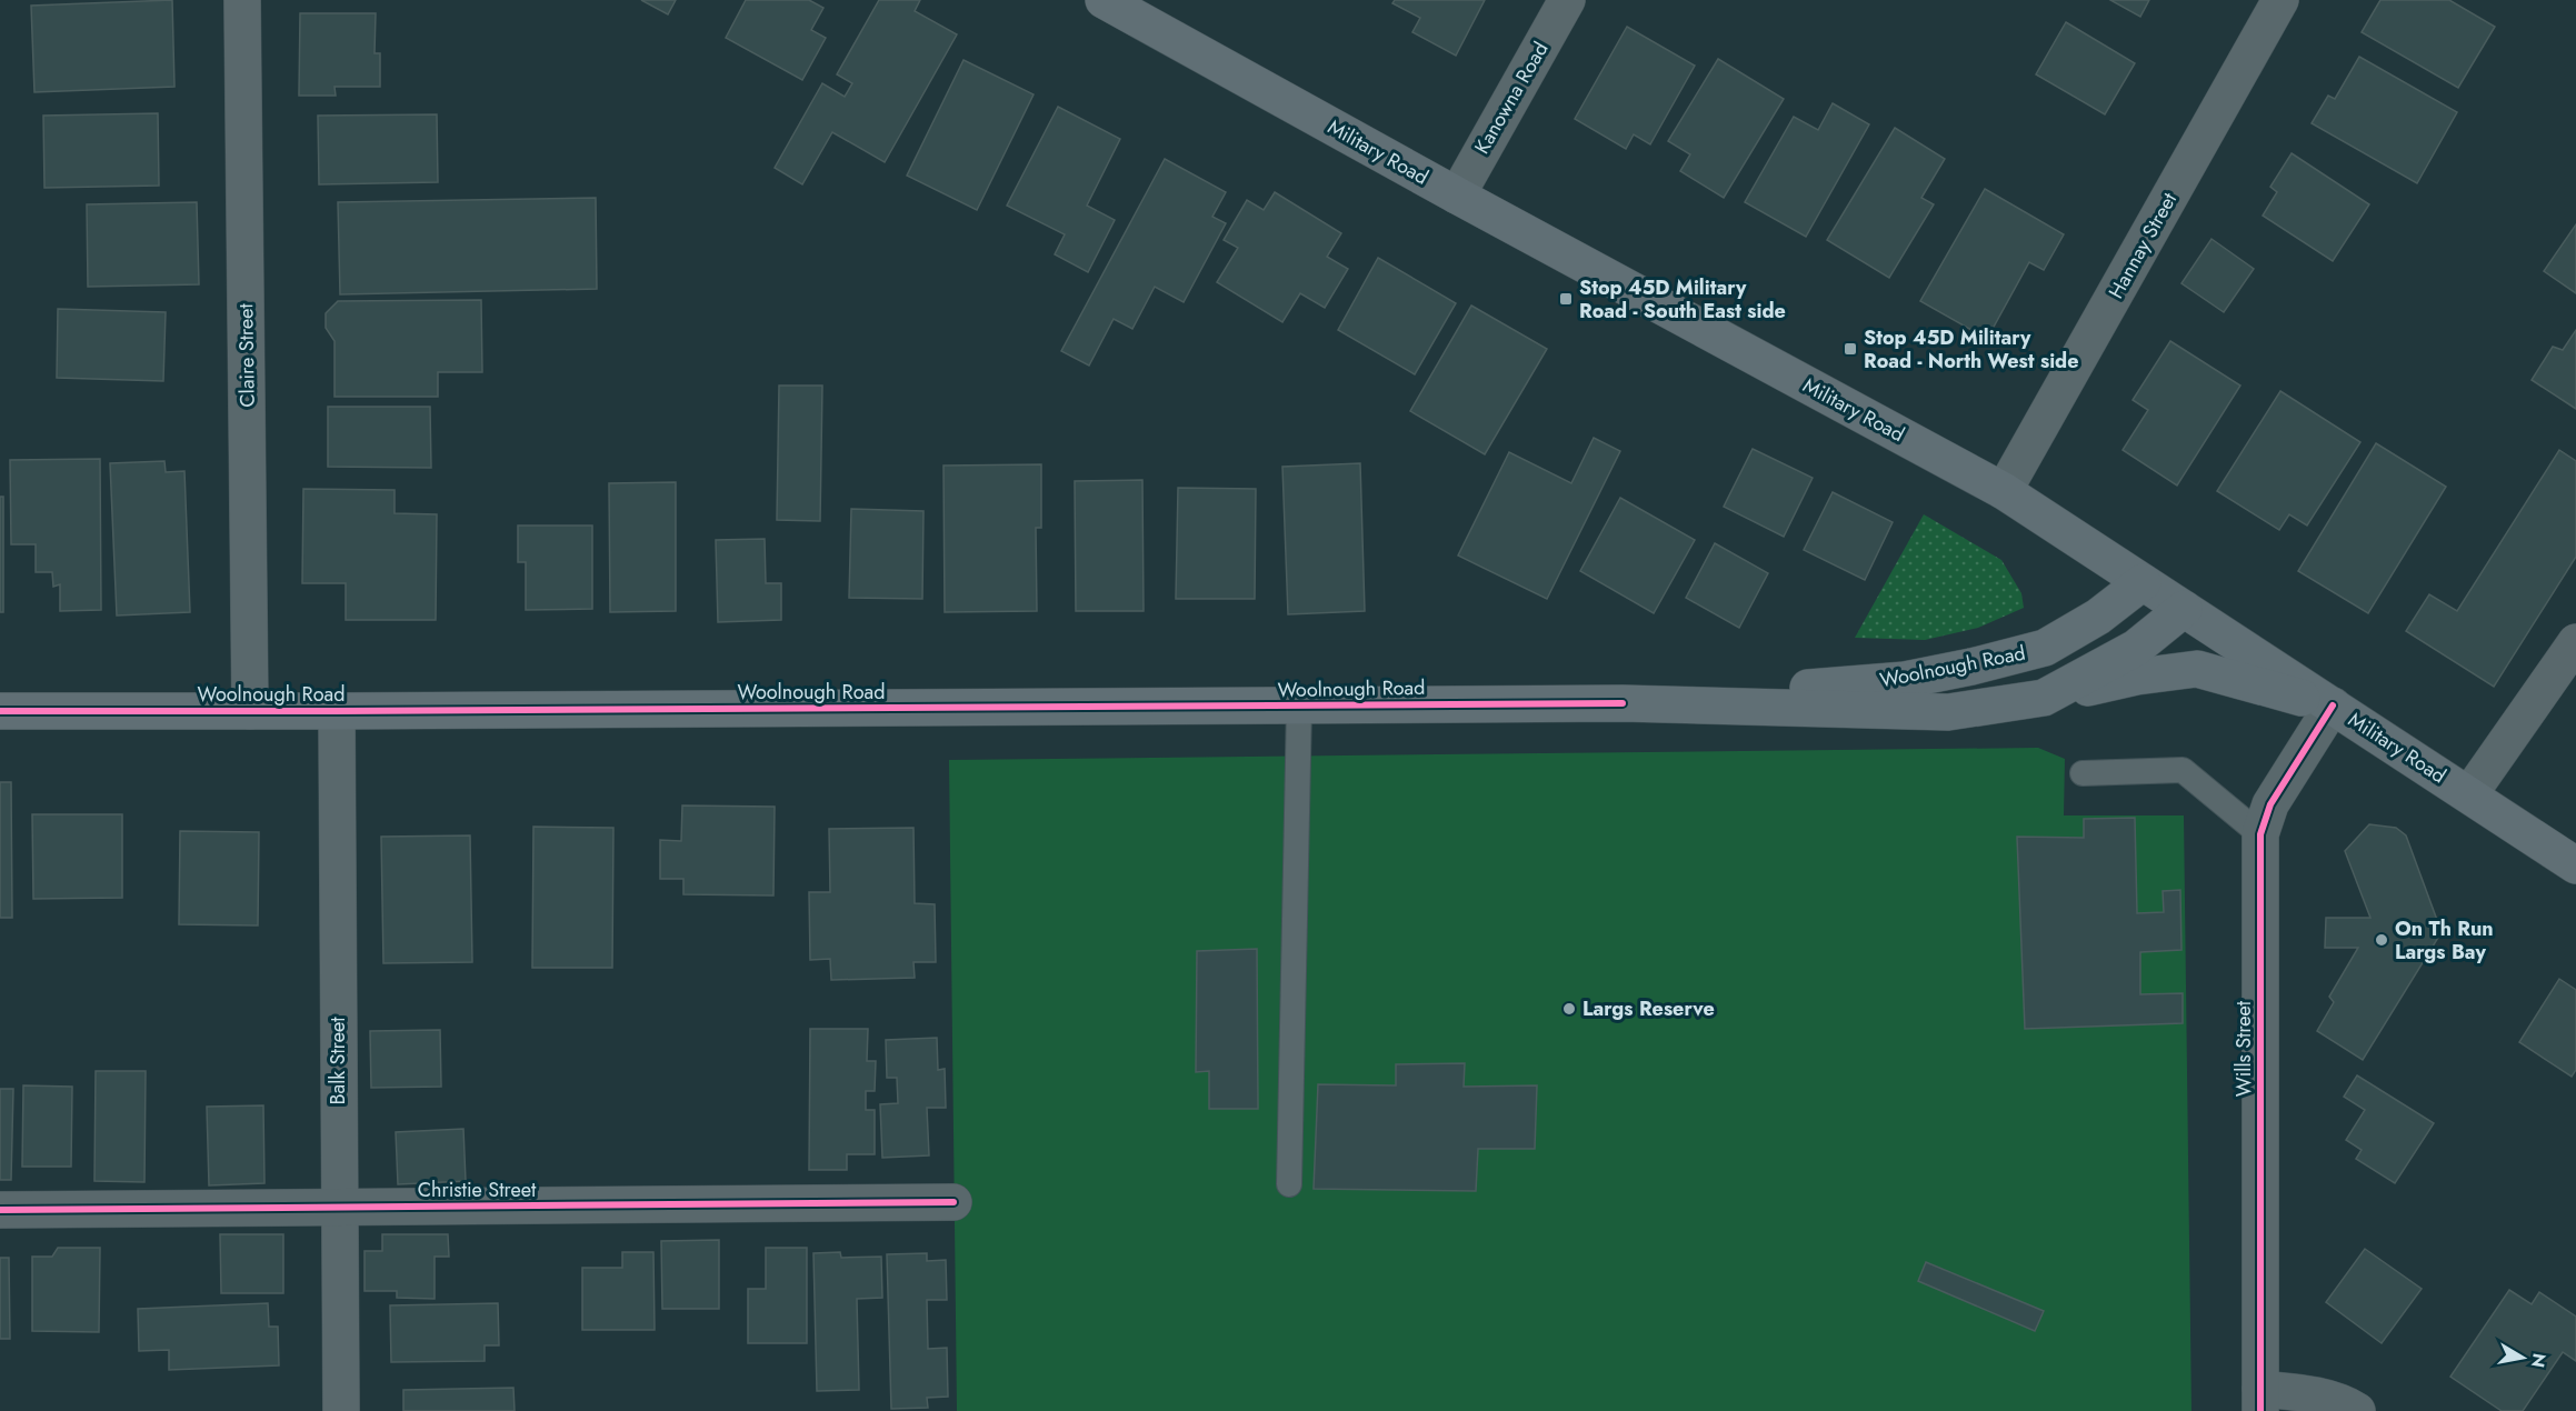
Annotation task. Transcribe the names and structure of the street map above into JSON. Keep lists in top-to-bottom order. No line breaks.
{"streets":{"street":["Kanowna Road","Military Road","Hannay Street","Claire Street","Woolnough Road","Wills Street","Balk Street","Christie Street"]},"crossings":[["Kanowna Road","Military Road"],["Military Road","Hannay Street"],["Military Road","Woolnough Road"],["Military Road","Wills Street"],["Claire Street","Woolnough Road"],["Woolnough Road","Balk Street"],["Balk Street","Christie Street"]],"places":{"transit":["Stop 45D Military Road - South East side","Stop 45D Military Road - North West side"],"other":["On Th Run Largs Bay","Largs Reserve"]},"north":"right"}
